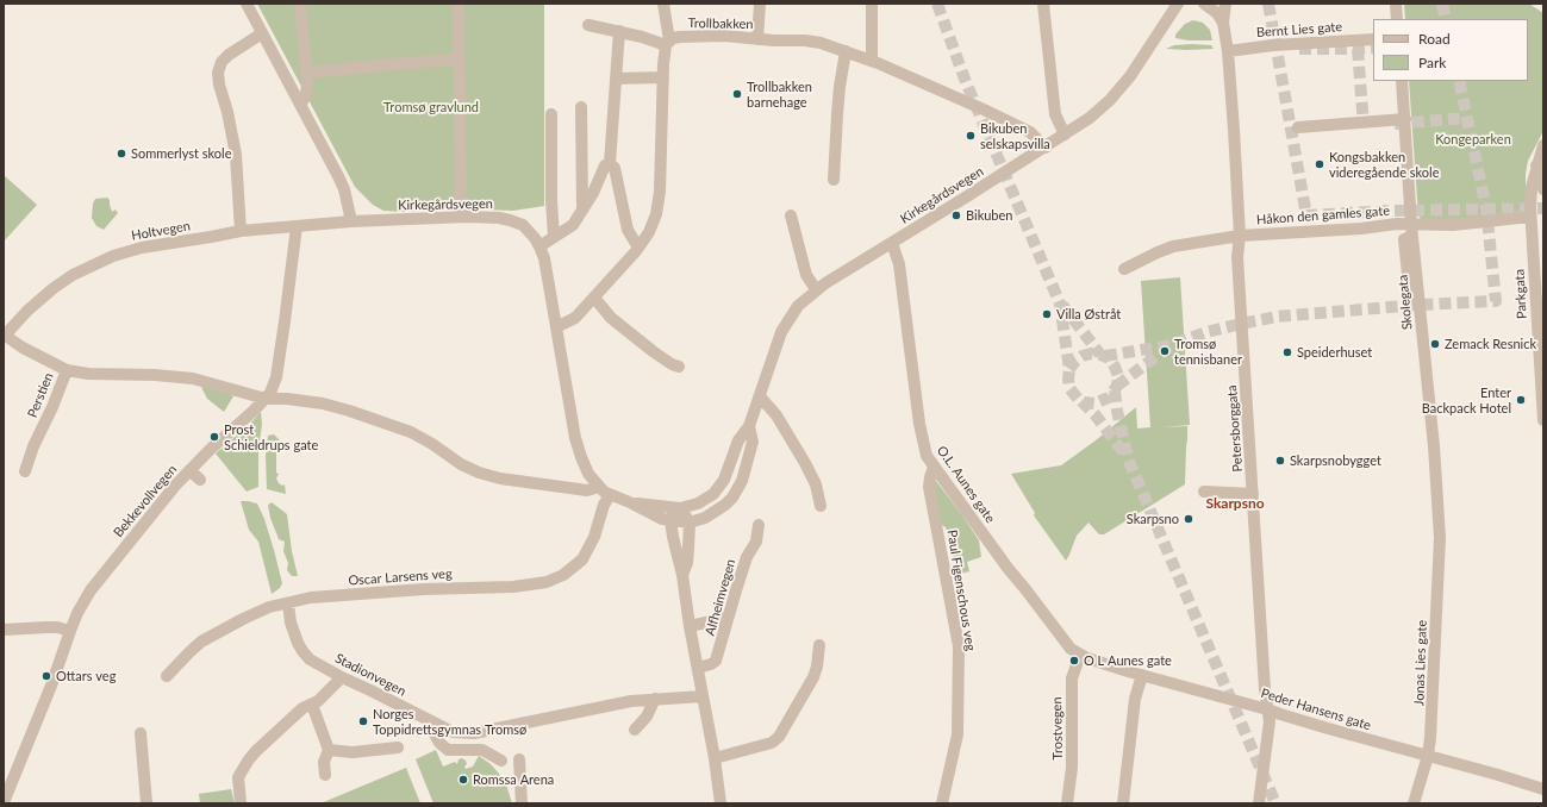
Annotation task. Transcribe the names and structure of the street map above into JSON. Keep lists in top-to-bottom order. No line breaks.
{"streets":{"street":["Trollbakken","Bernt Lies gate","Kirkegårdsvegen","Håkon den gamles gate","Holtvegen","Parkgata","Skolegata","Perstien","Petersborggata","O.L. Aunes gate","Bekkevollvegen","Oscar Larsens veg","Paul Figenschous veg","Alfheimvegen","Jonas Lies gate","Stadionvegen","Peder Hansens gate","Trostvegen"]},"crossings":[["Trollbakken","Kirkegårdsvegen"],["Bernt Lies gate","Petersborggata"],["Kirkegårdsvegen","Holtvegen"],["Kirkegårdsvegen","O.L. Aunes gate"],["Kirkegårdsvegen","Oscar Larsens veg"],["Kirkegårdsvegen","Alfheimvegen"],["Håkon den gamles gate","Parkgata"],["Håkon den gamles gate","Skolegata"],["Håkon den gamles gate","Petersborggata"],["Holtvegen","Perstien"],["Holtvegen","Bekkevollvegen"],["Skolegata","Jonas Lies gate"],["Petersborggata","Peder Hansens gate"],["O.L. Aunes gate","Paul Figenschous veg"],["O.L. Aunes gate","Peder Hansens gate"],["O.L. Aunes gate","Trostvegen"],["Oscar Larsens veg","Stadionvegen"],["Alfheimvegen","Stadionvegen"],["Jonas Lies gate","Peder Hansens gate"],["Peder Hansens gate","Trostvegen"]],"districts":["Skarpsno"],"parks":["Tromsø gravlund","Kongeparken"],"places":["Trollbakken barnehage","Bikuben selskapsvilla","Sommerlyst skole","Kongsbakken videregående skole","Bikuben","Villa Østråt","Zemack Resnick","Tromsø tennisbaner","Speiderhuset","Enter Backpack Hotel","Prost Schieldrups gate","Skarpsnobygget","Skarpsno","O L Aunes gate","Ottars veg","Norges Toppidrettsgymnas Tromsø","Romssa Arena"],"legend":["Road","Park"]}
